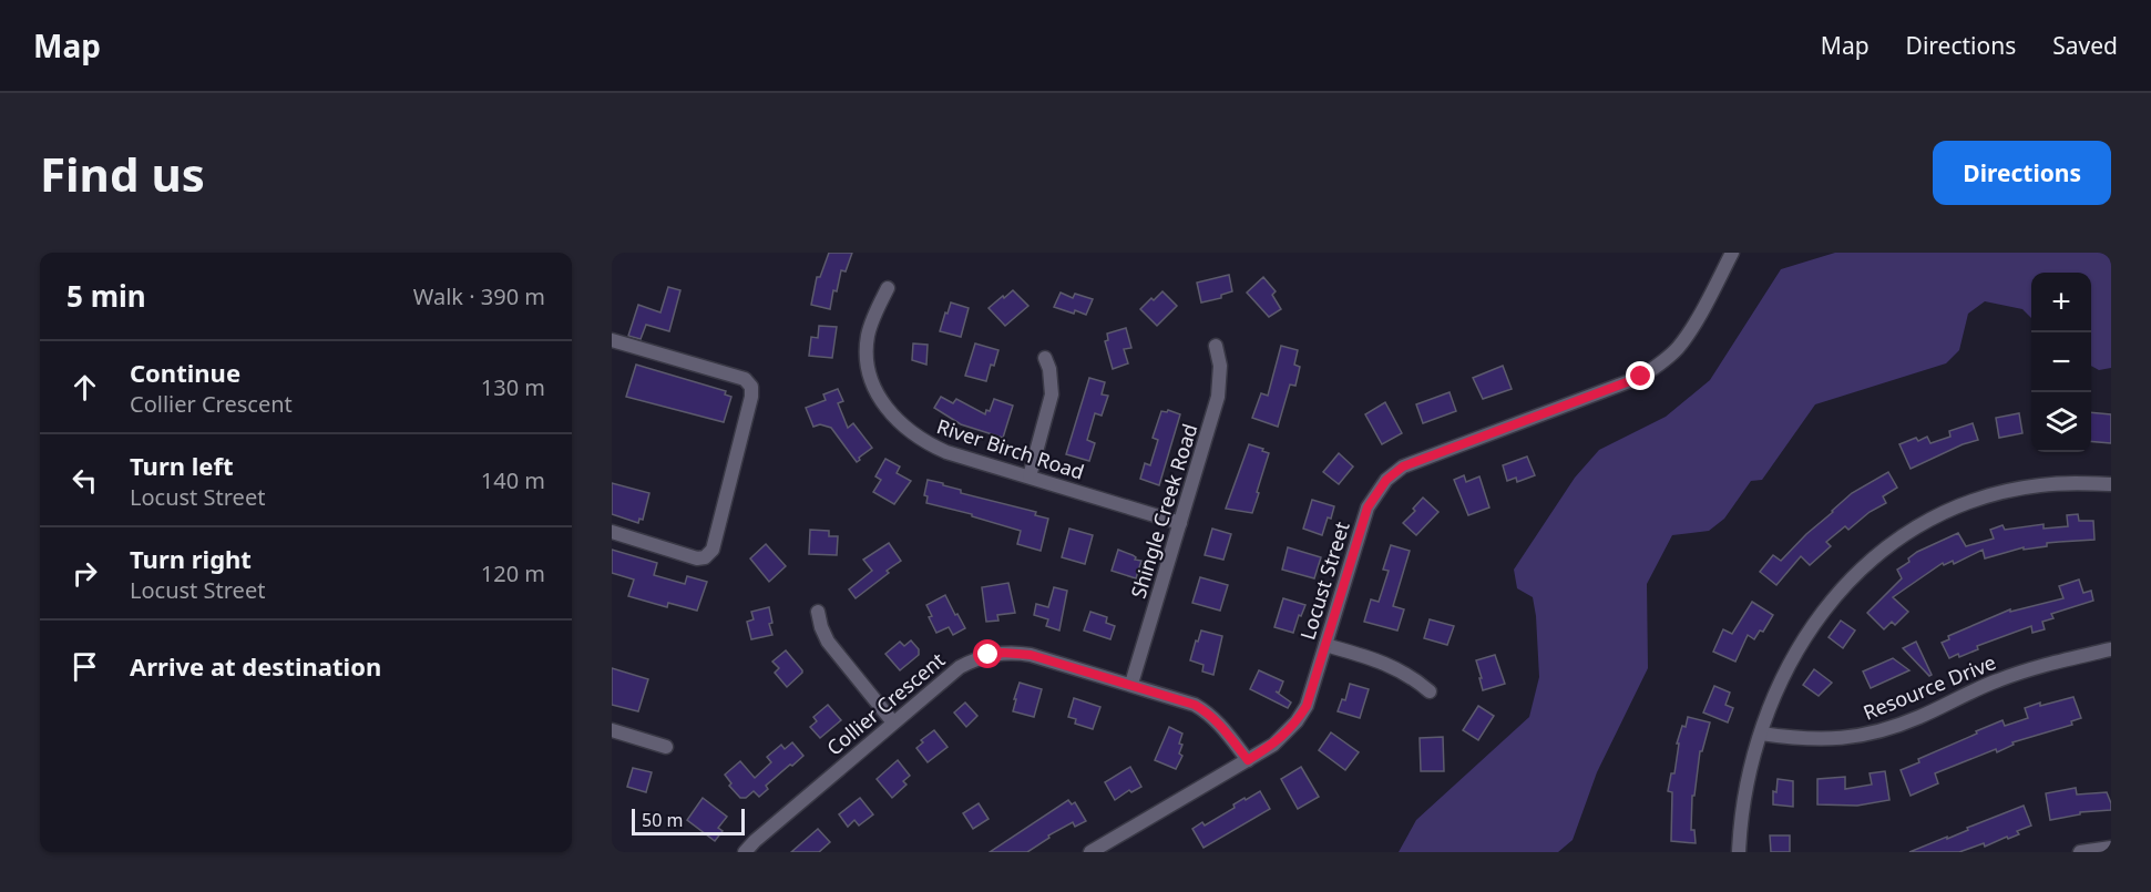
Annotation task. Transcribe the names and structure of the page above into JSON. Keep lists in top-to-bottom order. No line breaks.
{"streets":{"street":["River Birch Road","Shingle Creek Road","Locust Street","Resource Drive","Collier Crescent"]},"crossings":[["River Birch Road","Shingle Creek Road"],["Shingle Creek Road","Collier Crescent"],["Locust Street","Collier Crescent"]],"scale_bar":"50 m","page":{"header":"Map","nav":["Map","Directions","Saved"],"buttons":"Directions","title":"Find us","heading":["5 min","Walk · 390 m"],"map_buttons":["+","−"],"list":[["Continue","Collier Crescent","130 m"],["Turn left","Locust Street","140 m"],["Turn right","Locust Street","120 m"],"Arrive at destination"],"scale":"50 m"}}
